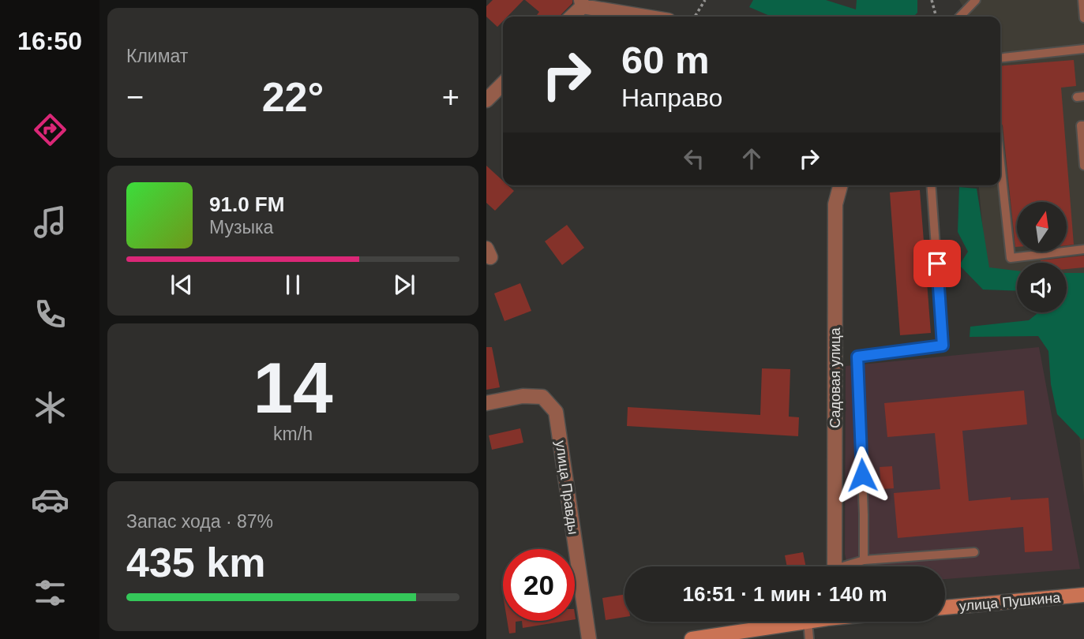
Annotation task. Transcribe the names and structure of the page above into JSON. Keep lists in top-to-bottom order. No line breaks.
{"streets":{"main road":["улица Пушкина"],"street":["Садовая улица","улица Правды"]},"north":"top","page":{"tabs":"16:50","tile":["Климат",["14","km/h"],["Запас хода · 87%","435 km"]],"turn":["60 m","Направо"],"heat":["−","22°","+"],"song":["91.0 FM","Музыка"],"limit":"20","trip":"16:51 · 1 мин · 140 m"}}
